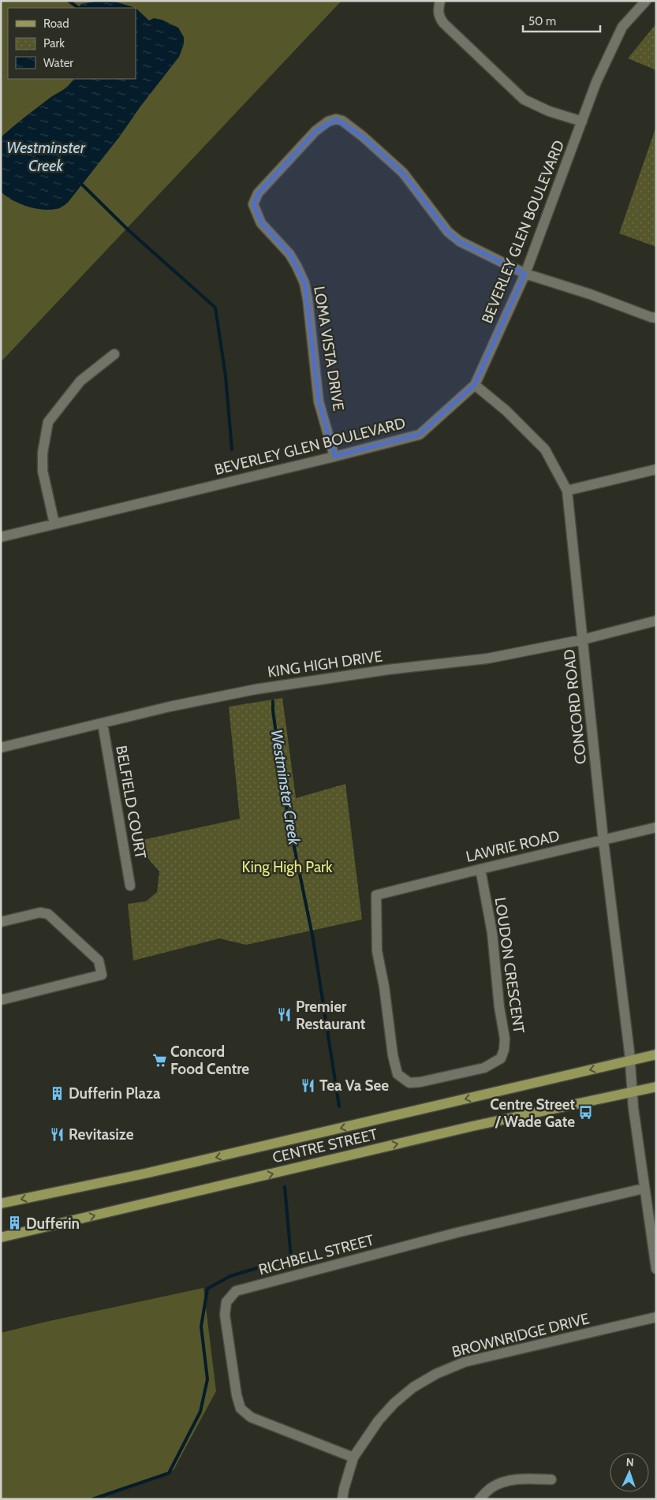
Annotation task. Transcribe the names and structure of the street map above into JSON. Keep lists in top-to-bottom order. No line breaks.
{"streets":{"main road":["CENTRE STREET"],"street":["BEVERLEY GLEN BOULEVARD","LOMA VISTA DRIVE","KING HIGH DRIVE","CONCORD ROAD","BELFIELD COURT","LAWRIE ROAD","LOUDON CRESCENT","RICHBELL STREET","BROWNRIDGE DRIVE"]},"crossings":[["BEVERLEY GLEN BOULEVARD","LOMA VISTA DRIVE"],["BEVERLEY GLEN BOULEVARD","CONCORD ROAD"],["KING HIGH DRIVE","CONCORD ROAD"],["KING HIGH DRIVE","BELFIELD COURT"],["CONCORD ROAD","LAWRIE ROAD"],["CONCORD ROAD","CENTRE STREET"],["CONCORD ROAD","RICHBELL STREET"],["LAWRIE ROAD","LOUDON CRESCENT"],["RICHBELL STREET","BROWNRIDGE DRIVE"]],"water":["Westminster Creek"],"parks":["King High Park"],"places":{"restaurant":["Premier Restaurant","Tea Va See","Revitasize"],"supermarket":["Concord Food Centre"],"building":["Dufferin Plaza","Dufferin"],"bus stop":["Centre Street / Wade Gate"]},"legend":["Road","Park","Water"],"scale_bar":"50 m","north":"top"}
